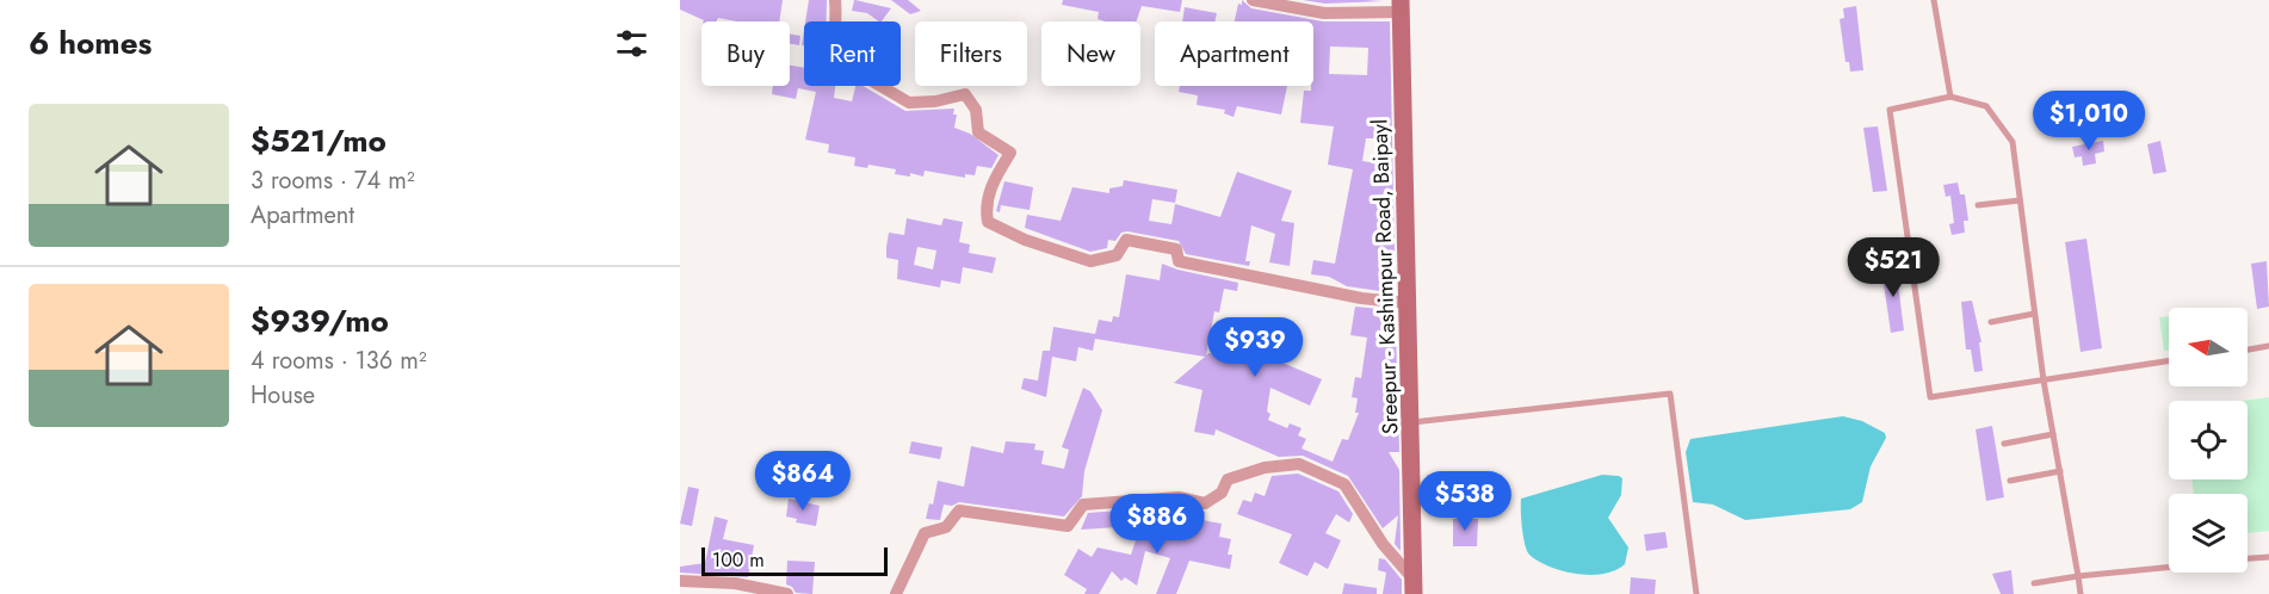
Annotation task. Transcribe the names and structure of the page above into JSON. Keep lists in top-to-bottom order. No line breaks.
{"streets":{"street":["Sreepur - Kashimpur Road, Baipayl"]},"scale_bar":"100 m","north":"left","page":{"heading":"6 homes","chip":["Buy","Rent","Filters","New","Apartment"],"list":[{"name":"$521/mo","note":"3 rooms · 74 m² · Apartment"},{"name":"$939/mo","note":"4 rooms · 136 m² · House"}],"price":["$1,010","$521","$939","$864","$538","$886"],"scale":"100 m"}}
